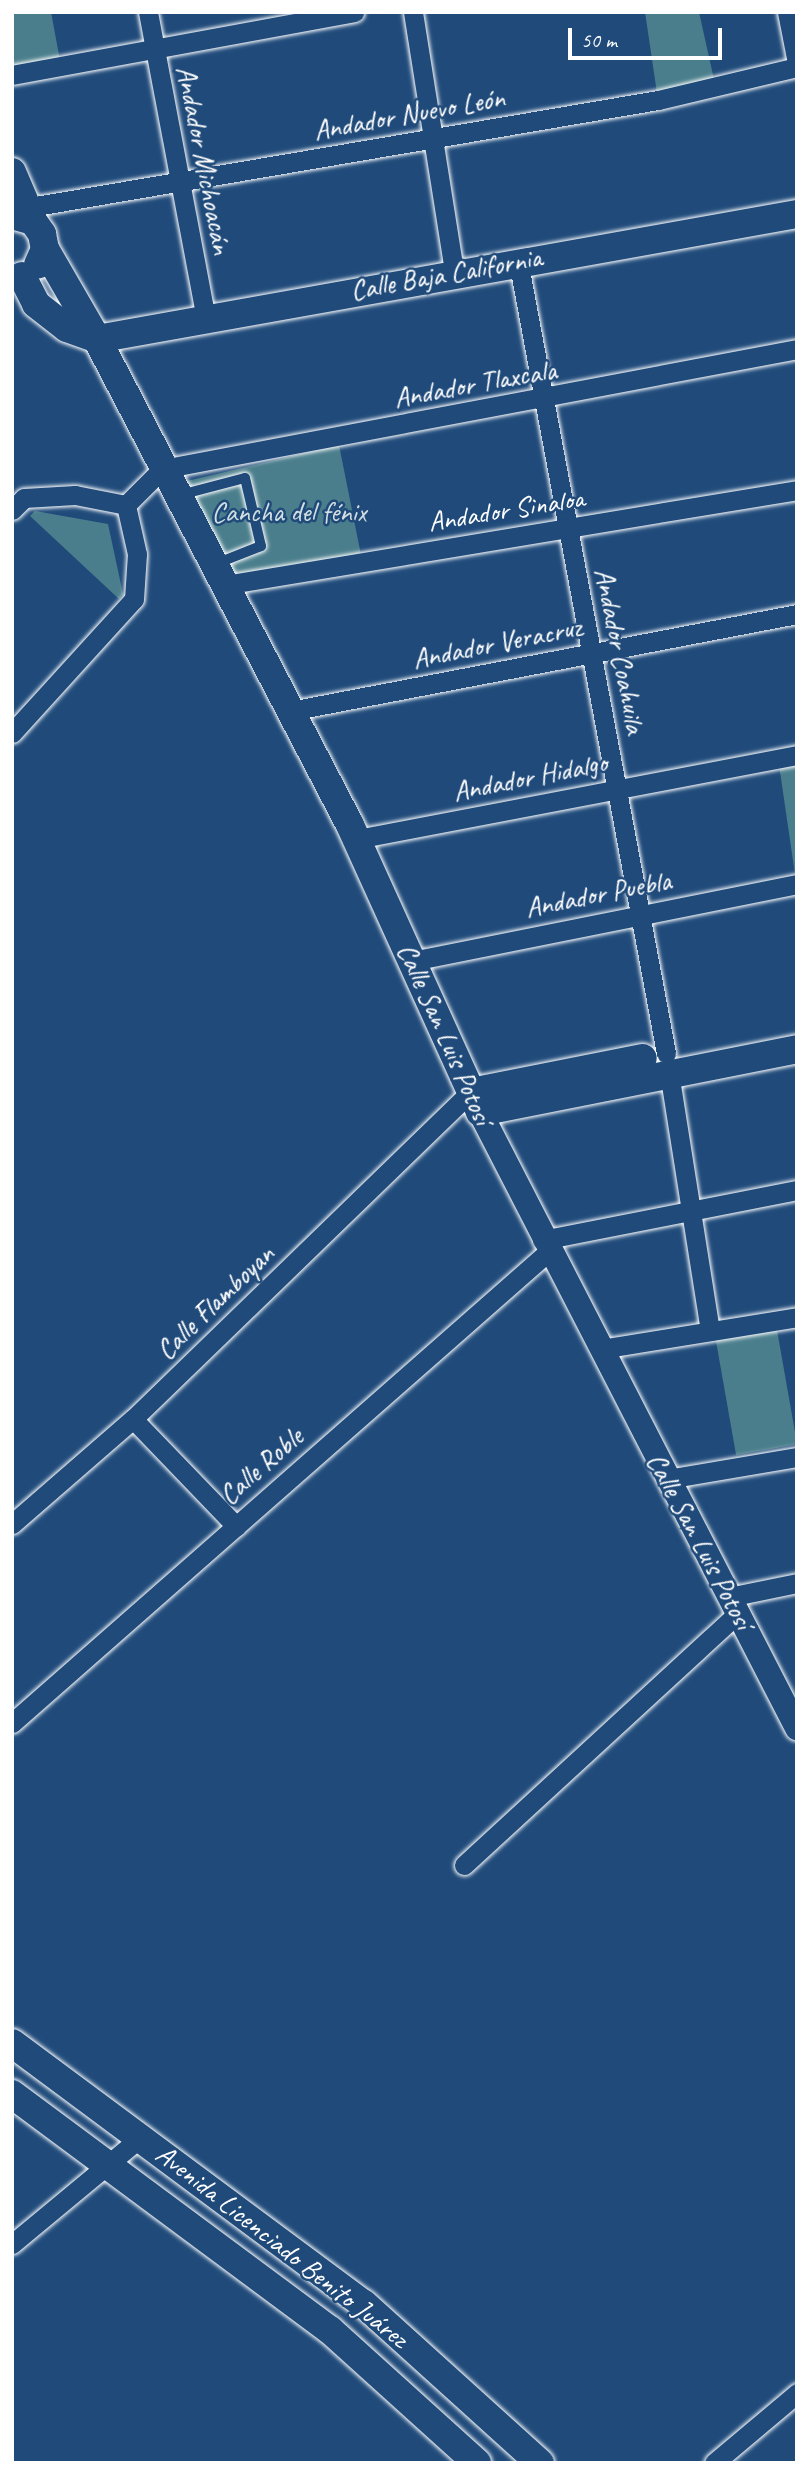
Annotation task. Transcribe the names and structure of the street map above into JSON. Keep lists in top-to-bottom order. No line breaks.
{"streets":{"main road":["Calle Baja California","Calle San Luis Potosí","Avenida Licenciado Benito Juárez"],"street":["Andador Nuevo León","Andador Michoacán","Andador Tlaxcala","Andador Sinaloa","Andador Veracruz","Andador Coahuila","Andador Hidalgo","Andador Puebla","Calle Flamboyan","Calle Roble"]},"crossings":[["Andador Nuevo León","Andador Michoacán"],["Andador Nuevo León","Calle San Luis Potosí"],["Andador Michoacán","Calle Baja California"],["Calle Baja California","Andador Coahuila"],["Calle Baja California","Calle San Luis Potosí"],["Andador Tlaxcala","Andador Coahuila"],["Andador Tlaxcala","Calle San Luis Potosí"],["Andador Sinaloa","Andador Coahuila"],["Andador Sinaloa","Calle San Luis Potosí"],["Andador Veracruz","Andador Coahuila"],["Andador Veracruz","Calle San Luis Potosí"],["Andador Coahuila","Andador Hidalgo"],["Andador Coahuila","Andador Puebla"],["Andador Hidalgo","Calle San Luis Potosí"],["Andador Puebla","Calle San Luis Potosí"],["Calle San Luis Potosí","Calle Flamboyan"],["Calle San Luis Potosí","Calle Roble"]],"parks":["Cancha del fénix"],"scale_bar":"50 m"}
